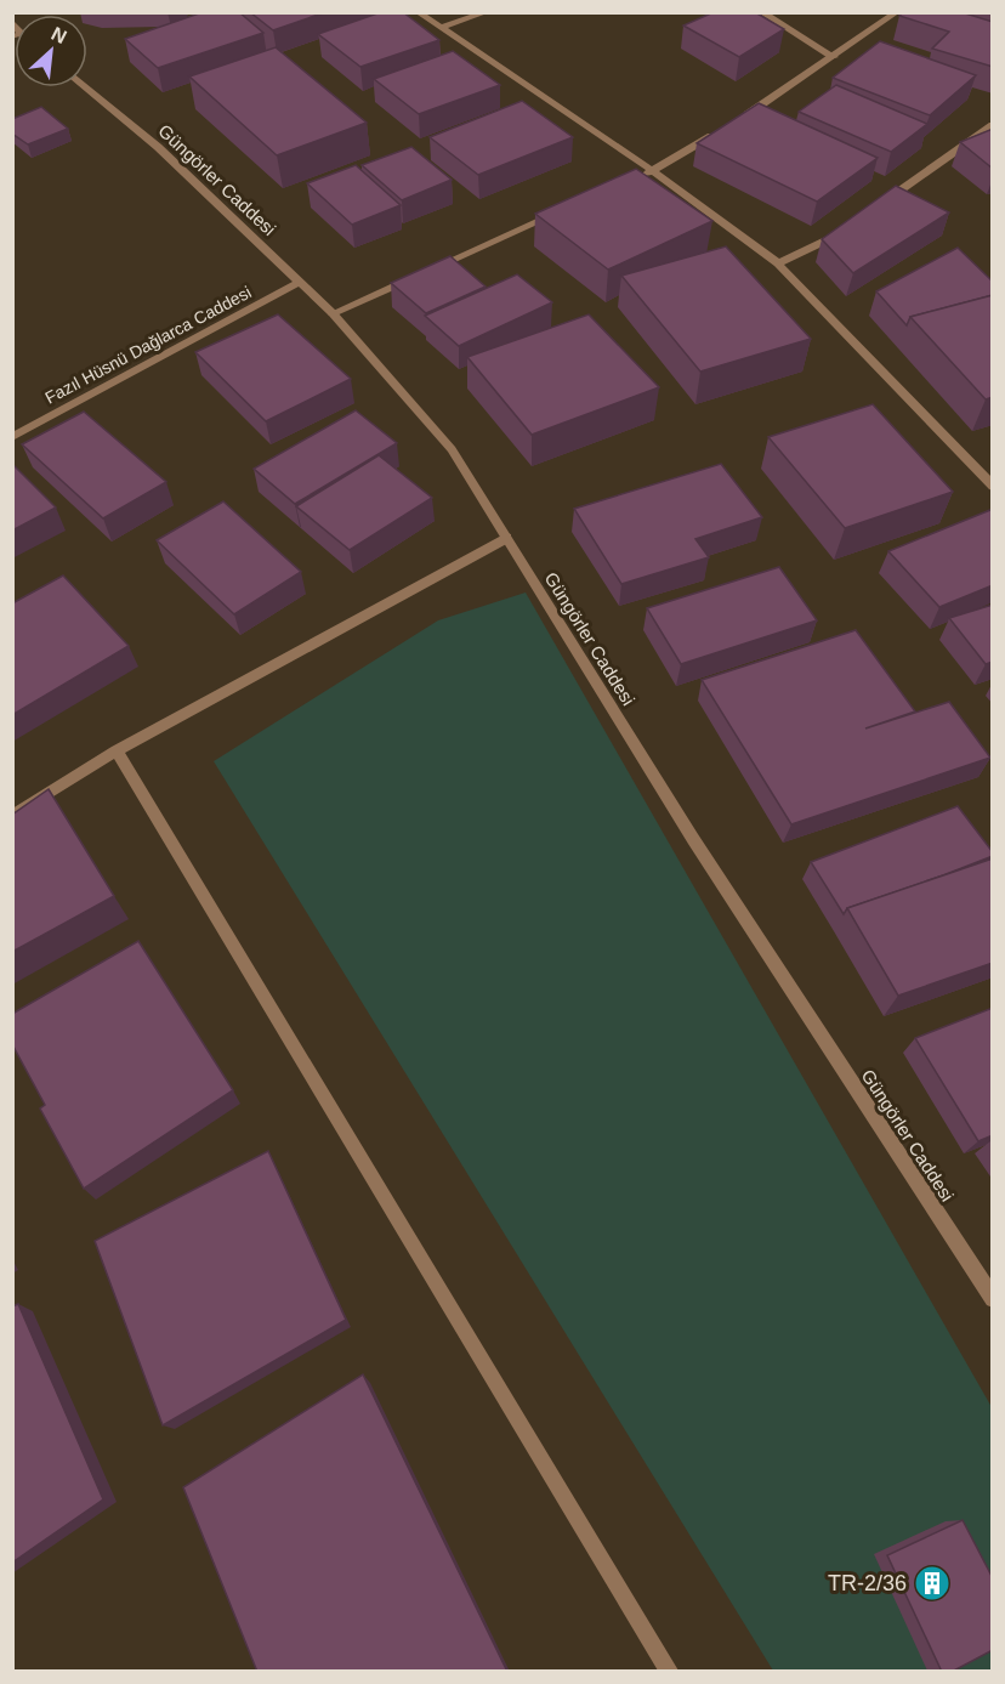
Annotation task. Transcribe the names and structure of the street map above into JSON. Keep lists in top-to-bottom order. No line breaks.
{"streets":{"street":["Güngörler Caddesi","Fazıl Hüsnü Dağlarca Caddesi"]},"crossings":[["Güngörler Caddesi","Fazıl Hüsnü Dağlarca Caddesi"]],"places":{"building":["TR-2/36"]},"north":"top right"}
